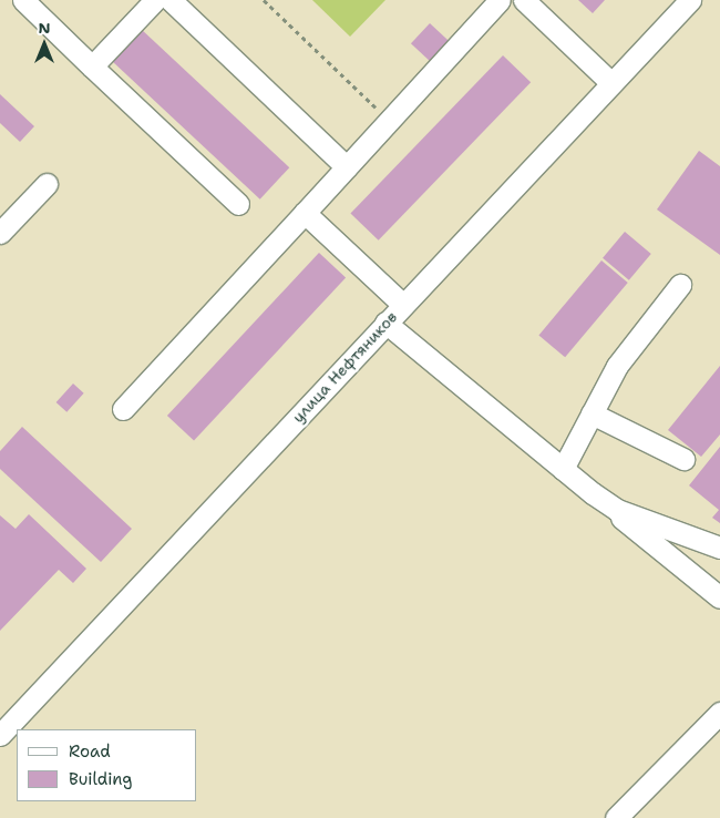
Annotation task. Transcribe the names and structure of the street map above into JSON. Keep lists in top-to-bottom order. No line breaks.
{"streets":{"street":["улица Нефтяников"]},"legend":["Road","Building"],"north":"top"}
